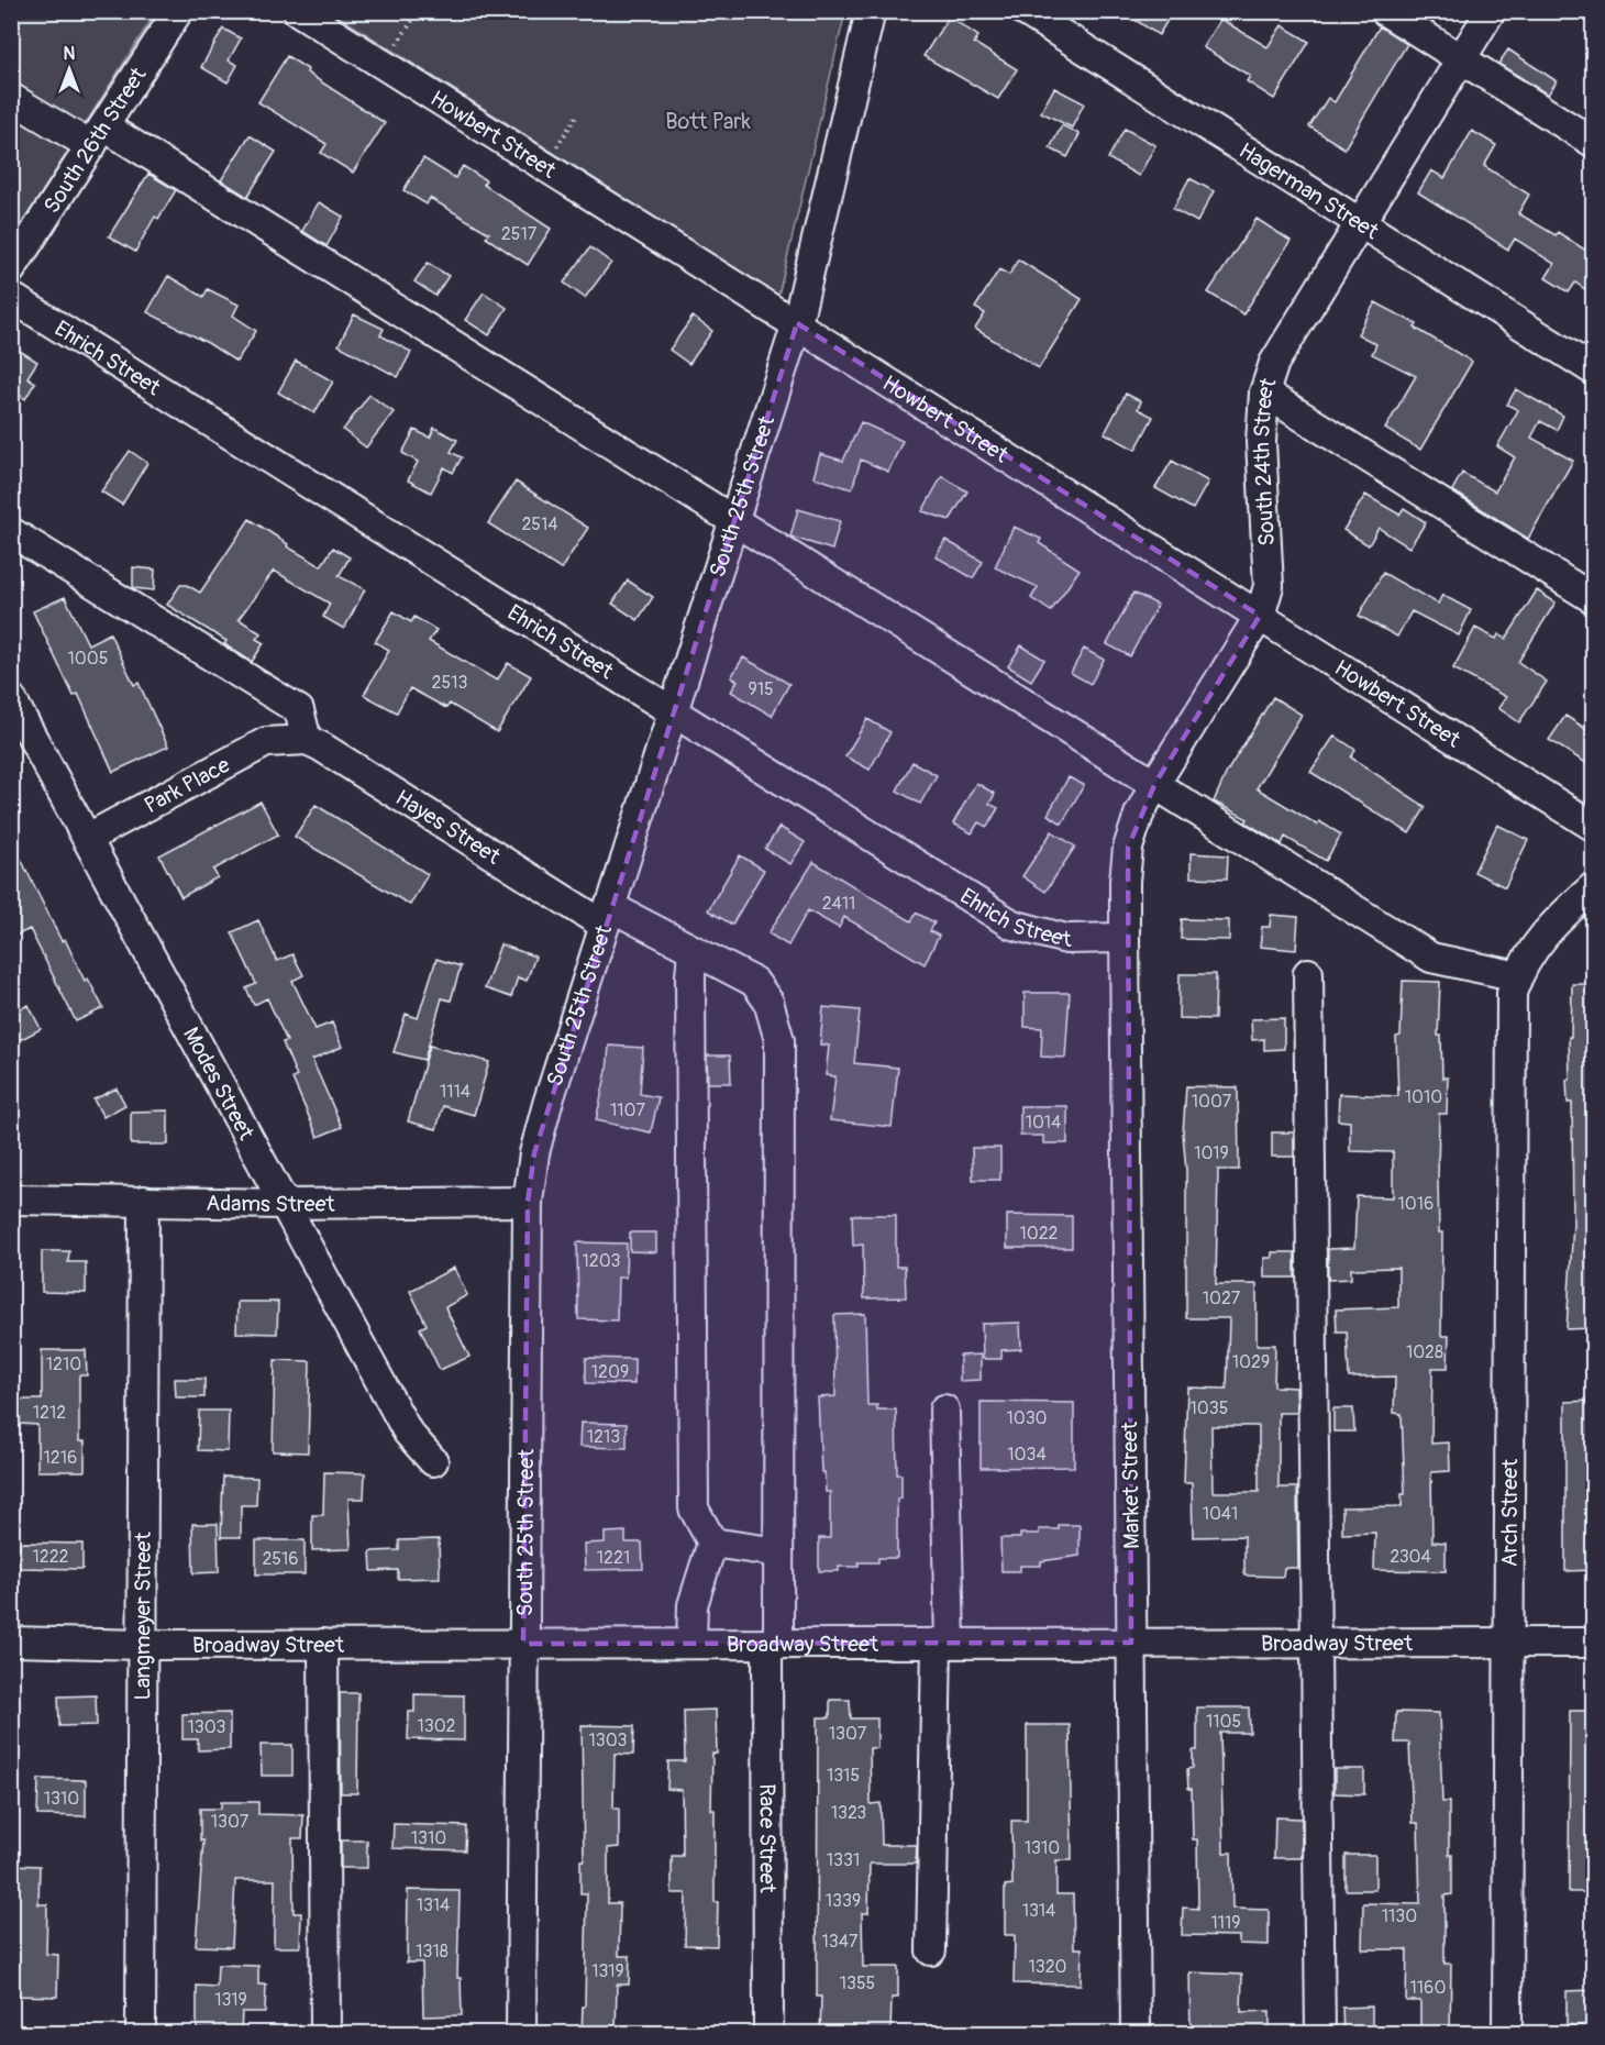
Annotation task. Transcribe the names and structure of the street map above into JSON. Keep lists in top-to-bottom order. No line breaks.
{"streets":{"street":["Howbert Street","South 26th Street","Hagerman Street","Ehrich Street","South 24th Street","South 25th Street","Park Place","Hayes Street","Modes Street","Adams Street","Market Street","Arch Street","Langmeyer Street","Broadway Street","Race Street"]},"crossings":[["Howbert Street","South 24th Street"],["Howbert Street","South 25th Street"],["Hagerman Street","South 24th Street"],["Ehrich Street","South 24th Street"],["Ehrich Street","South 25th Street"],["Ehrich Street","Market Street"],["South 24th Street","Market Street"],["South 25th Street","Hayes Street"],["South 25th Street","Adams Street"],["South 25th Street","Broadway Street"],["Park Place","Hayes Street"],["Park Place","Modes Street"],["Hayes Street","Race Street"],["Modes Street","Adams Street"],["Adams Street","Langmeyer Street"],["Market Street","Broadway Street"],["Arch Street","Broadway Street"],["Langmeyer Street","Broadway Street"],["Broadway Street","Race Street"]],"parks":["Bott Park"],"house_numbers":["2517","2514","1005","2513","915","2411","1114","1010","1007","1107","1014","1019","1016","1022","1203","1027","1028","1029","1210","1209","1035","1212","1030","1213","1034","1216","1041","1222","2304","1221","2516","1105","1302","1303","1307","1303","1315","1310","1323","1307","1310","1310","1331","1339","1314","1314","1130","1119","1347","1318","1320","1319","1355","1160","1319"],"north":"top"}
